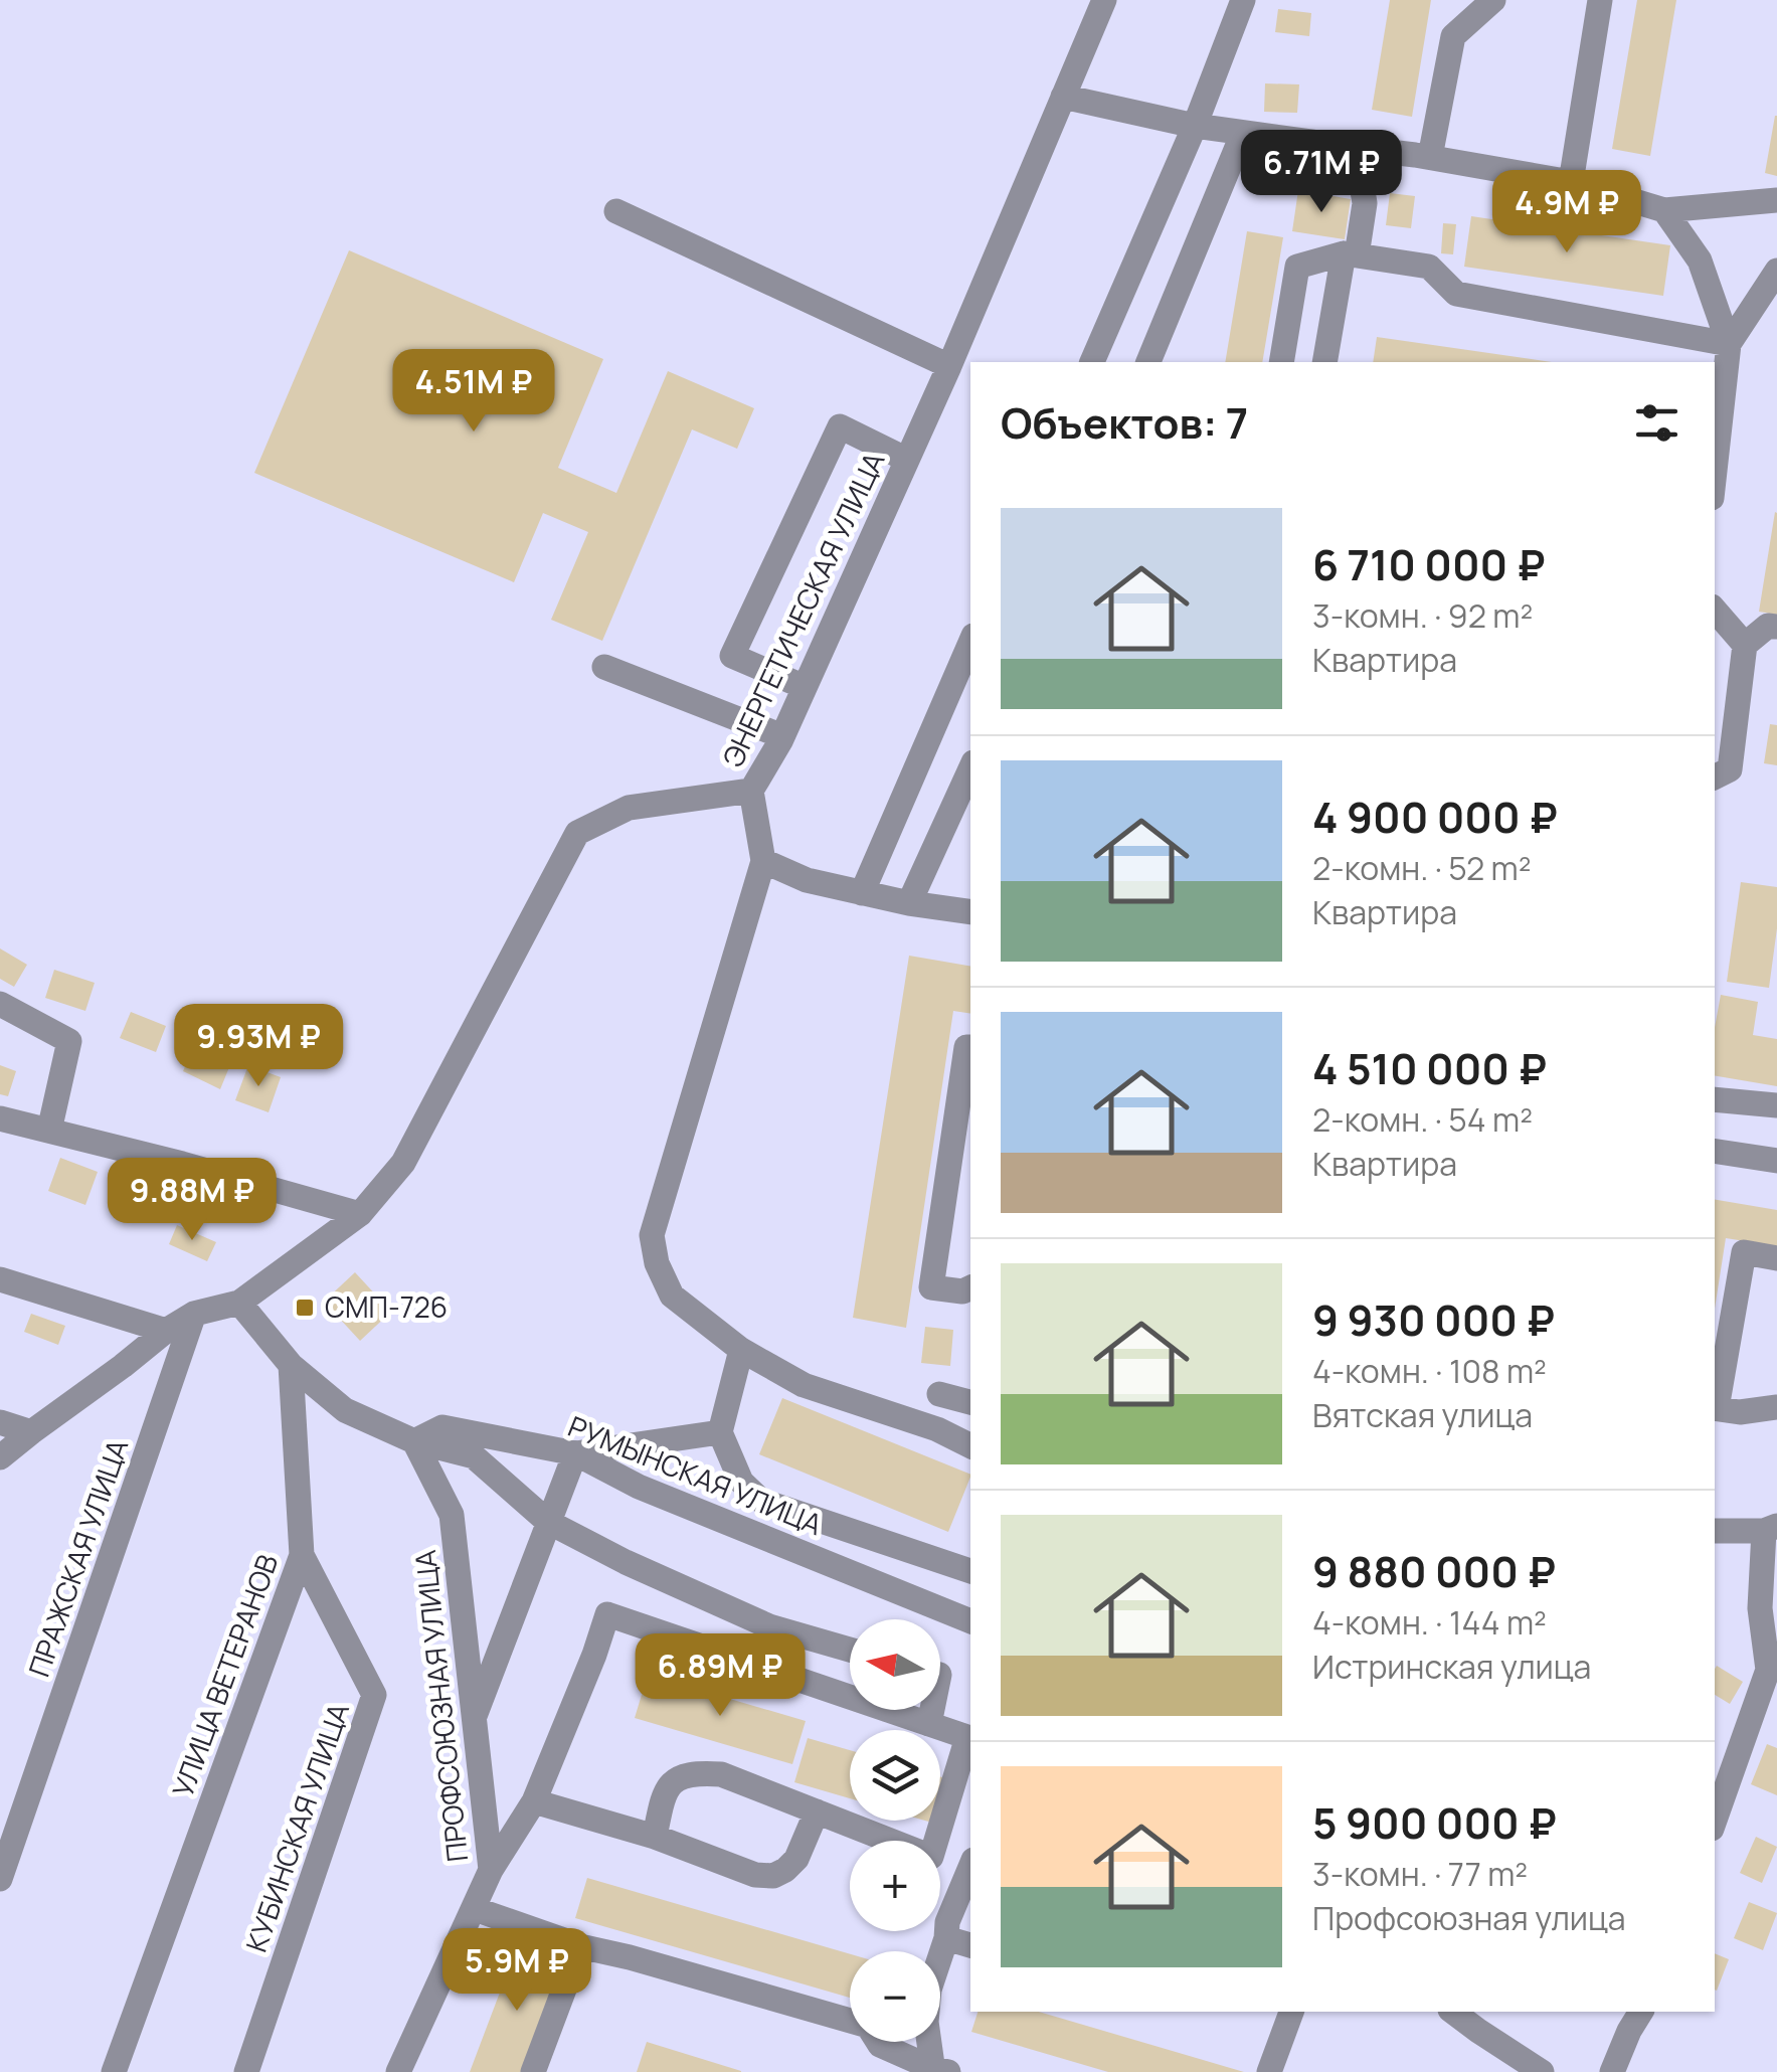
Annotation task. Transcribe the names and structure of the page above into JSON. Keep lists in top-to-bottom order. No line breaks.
{"streets":{"street":["ЭНЕРГЕТИЧЕСКАЯ УЛИЦА","РУМЫНСКАЯ УЛИЦА","ПРАЖСКАЯ УЛИЦА","УЛИЦА ВЕТЕРАНОВ","ПРОФСОЮЗНАЯ УЛИЦА","КУБИНСКАЯ УЛИЦА"]},"crossings":[["РУМЫНСКАЯ УЛИЦА","ПРОФСОЮЗНАЯ УЛИЦА"],["УЛИЦА ВЕТЕРАНОВ","КУБИНСКАЯ УЛИЦА"]],"places":{"transit":["СМП-726"]},"north":"left","page":{"price":["6.71M ₽","4.9M ₽","4.51M ₽","9.93M ₽","9.88M ₽","6.89M ₽","5.9M ₽"],"heading":"Объектов: 7","list":[{"name":"6 710 000 ₽","note":"3-комн. · 92 m² · Квартира"},{"name":"4 900 000 ₽","note":"2-комн. · 52 m² · Квартира"},{"name":"4 510 000 ₽","note":"2-комн. · 54 m² · Квартира"},{"name":"9 930 000 ₽","note":"4-комн. · 108 m² · Вятская улица"},{"name":"9 880 000 ₽","note":"4-комн. · 144 m² · Истринская улица"},{"name":"5 900 000 ₽","note":"3-комн. · 77 m² · Профсоюзная улица"}],"map_buttons":["+","−"]}}
